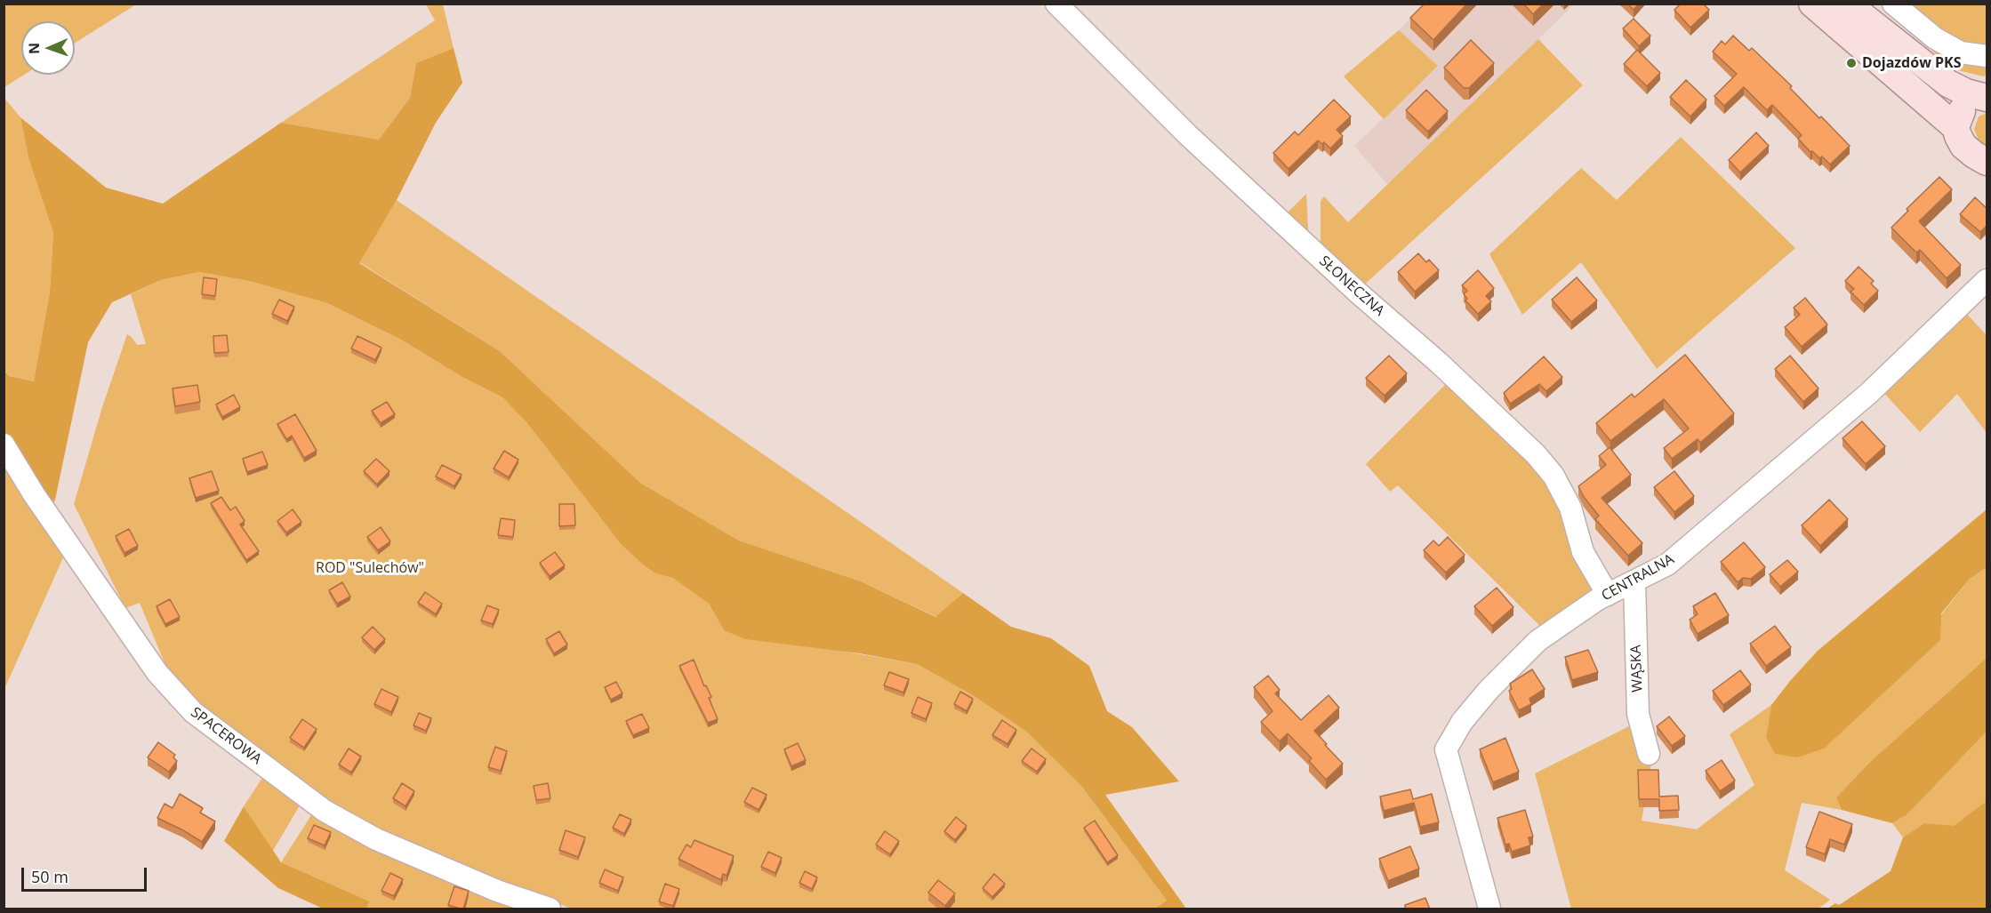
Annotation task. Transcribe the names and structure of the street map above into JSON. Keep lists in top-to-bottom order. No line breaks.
{"streets":{"street":["SŁONECZNA","CENTRALNA","WĄSKA","SPACEROWA"]},"crossings":[["SŁONECZNA","CENTRALNA"],["CENTRALNA","WĄSKA"]],"parks":["ROD \"Sulechów\""],"places":["Dojazdów PKS"],"scale_bar":"50 m","north":"left"}
